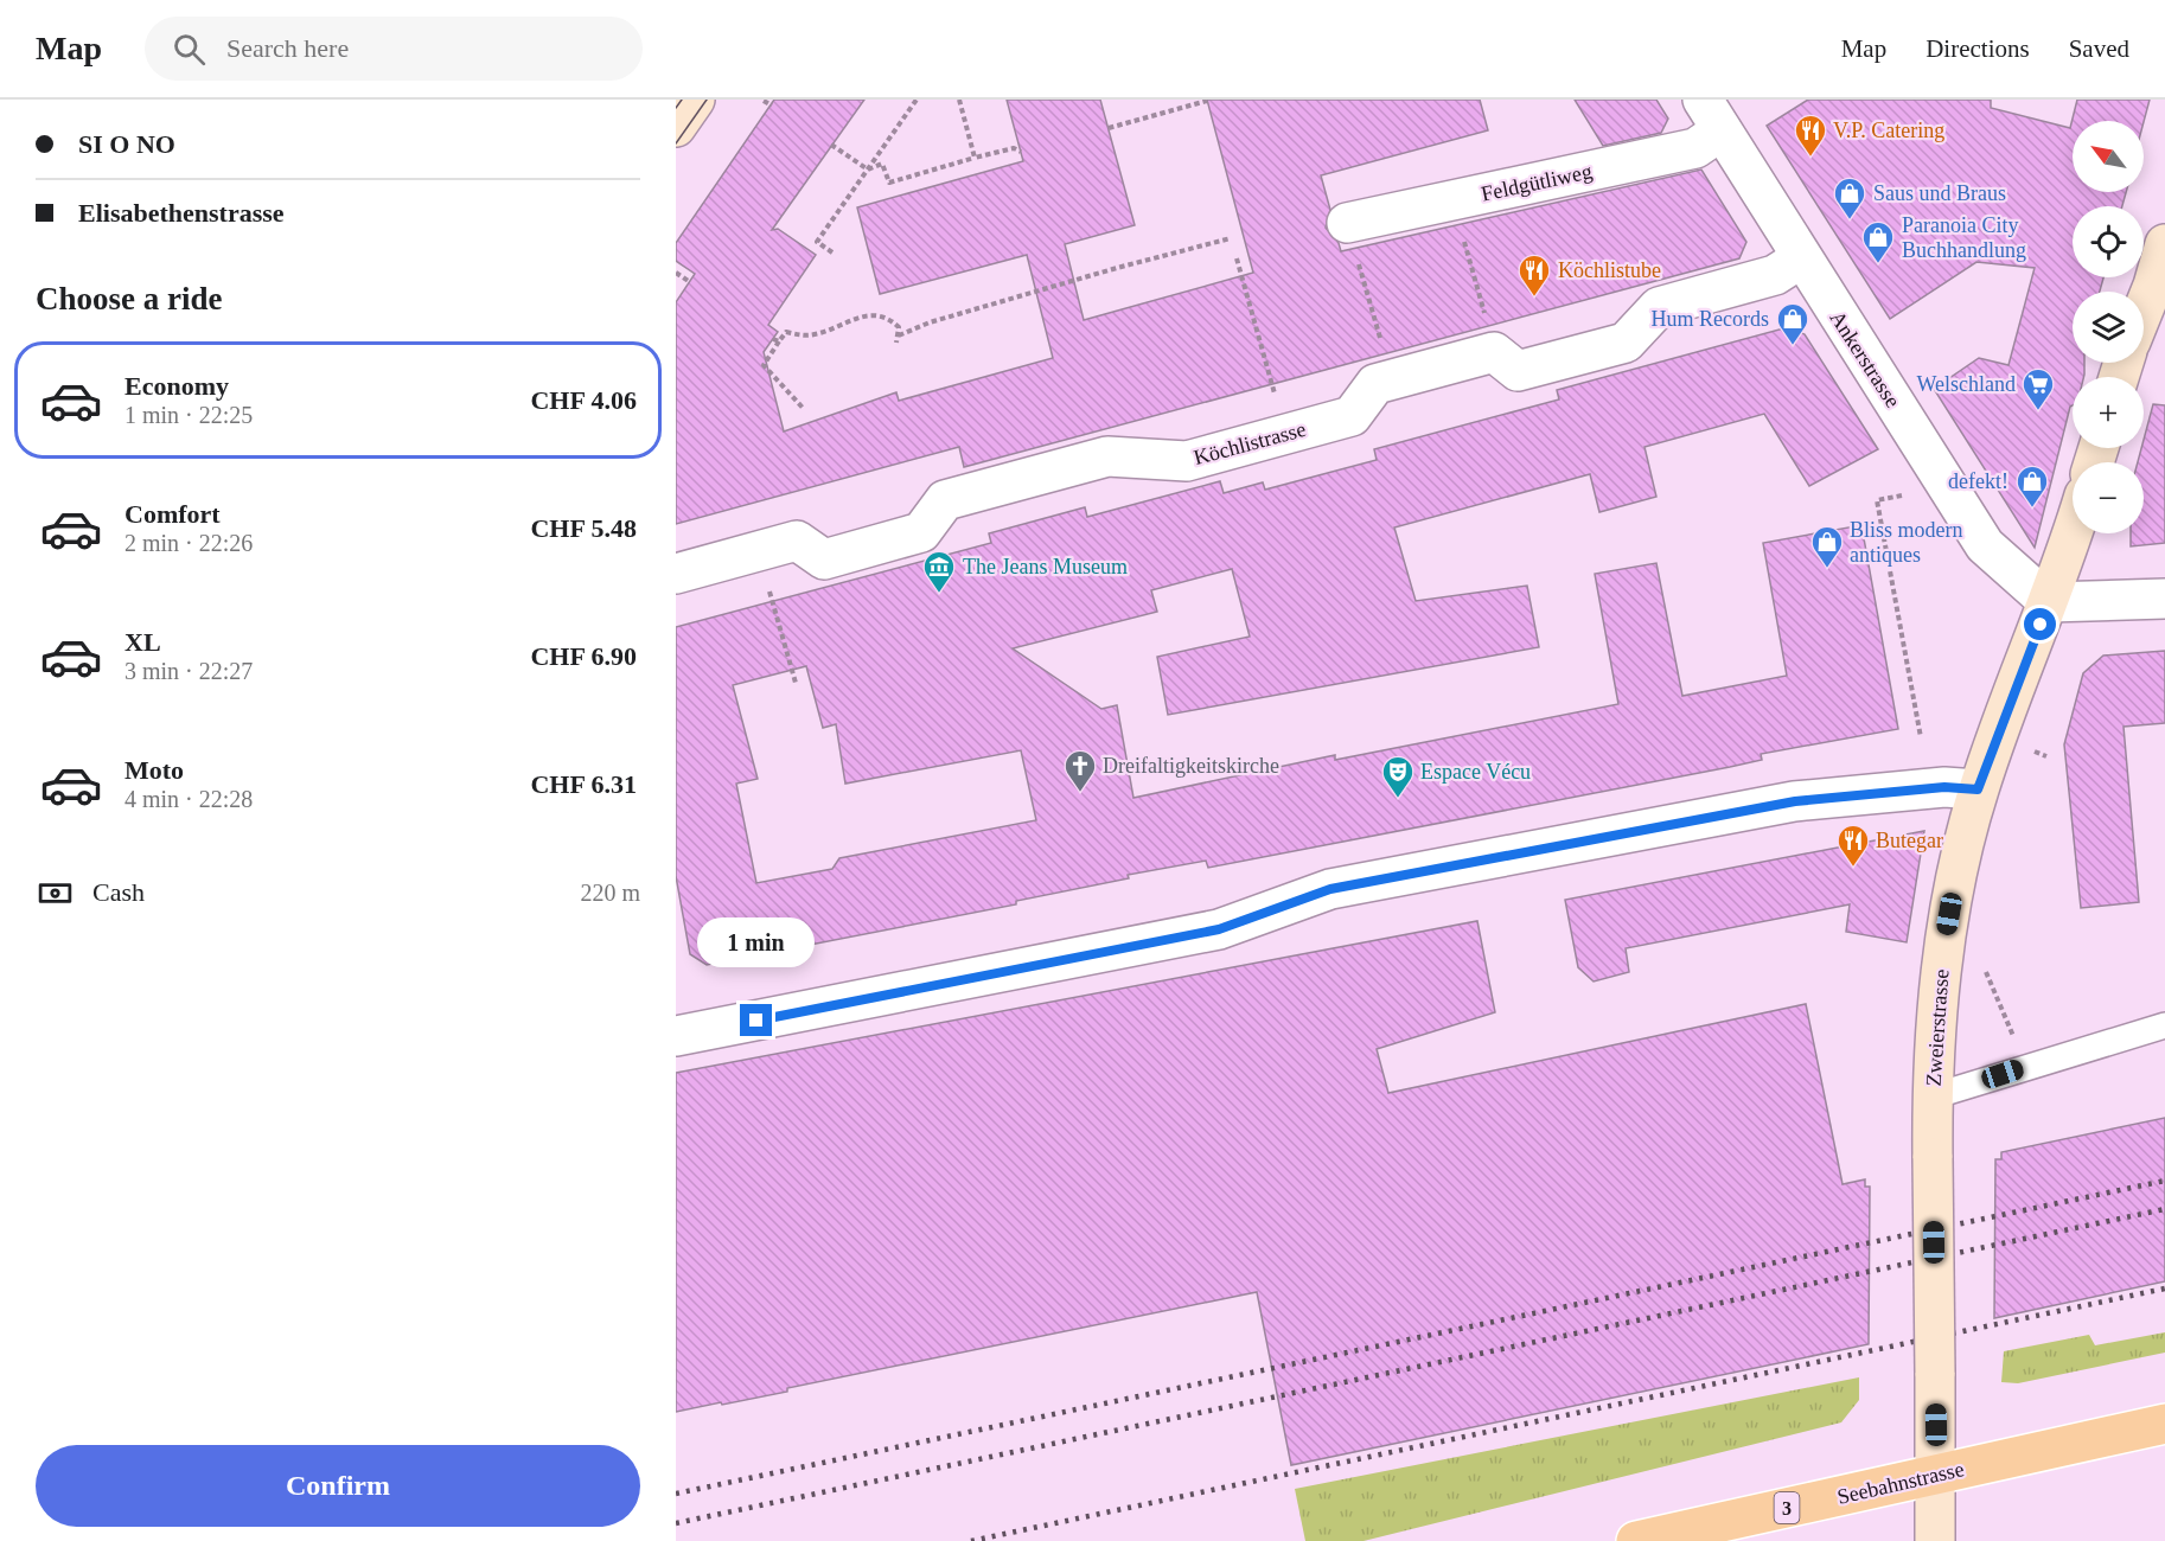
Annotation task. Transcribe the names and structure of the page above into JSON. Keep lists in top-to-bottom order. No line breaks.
{"streets":{"main road":["Seebahnstrasse","3"],"street":["Feldgütliweg","Ankerstrasse","Köchlistrasse","Zweierstrasse"]},"crossings":[["Feldgütliweg","Ankerstrasse"],["Ankerstrasse","Köchlistrasse"],["Ankerstrasse","Zweierstrasse"],["Zweierstrasse","Seebahnstrasse"]],"places":{"restaurant":["V.P. Catering","Köchlistube","Butegar"],"shop":["Saus und Braus","Paranoia City Buchhandlung","Hum Records","defekt!","Bliss modern antiques"],"supermarket":["Welschland"],"museum":["The Jeans Museum"],"church":["Dreifaltigkeitskirche"],"theatre":["Espace Vécu"]},"north":"top left","page":{"header":"Map","search":"Search here","nav":["Map","Directions","Saved"],"banner":["SI O NO","Elisabethenstrasse"],"map_buttons":["+","−"],"heading":"Choose a ride","list":[{"name":"Economy","note":"1 min · 22:25","value":"CHF 4.06"},{"name":"Comfort","note":"2 min · 22:26","value":"CHF 5.48"},{"name":"XL","note":"3 min · 22:27","value":"CHF 6.90"},{"name":"Moto","note":"4 min · 22:28","value":"CHF 6.31"}],"pay":["Cash","220 m"],"bubble":"1 min","buttons":"Confirm"}}
